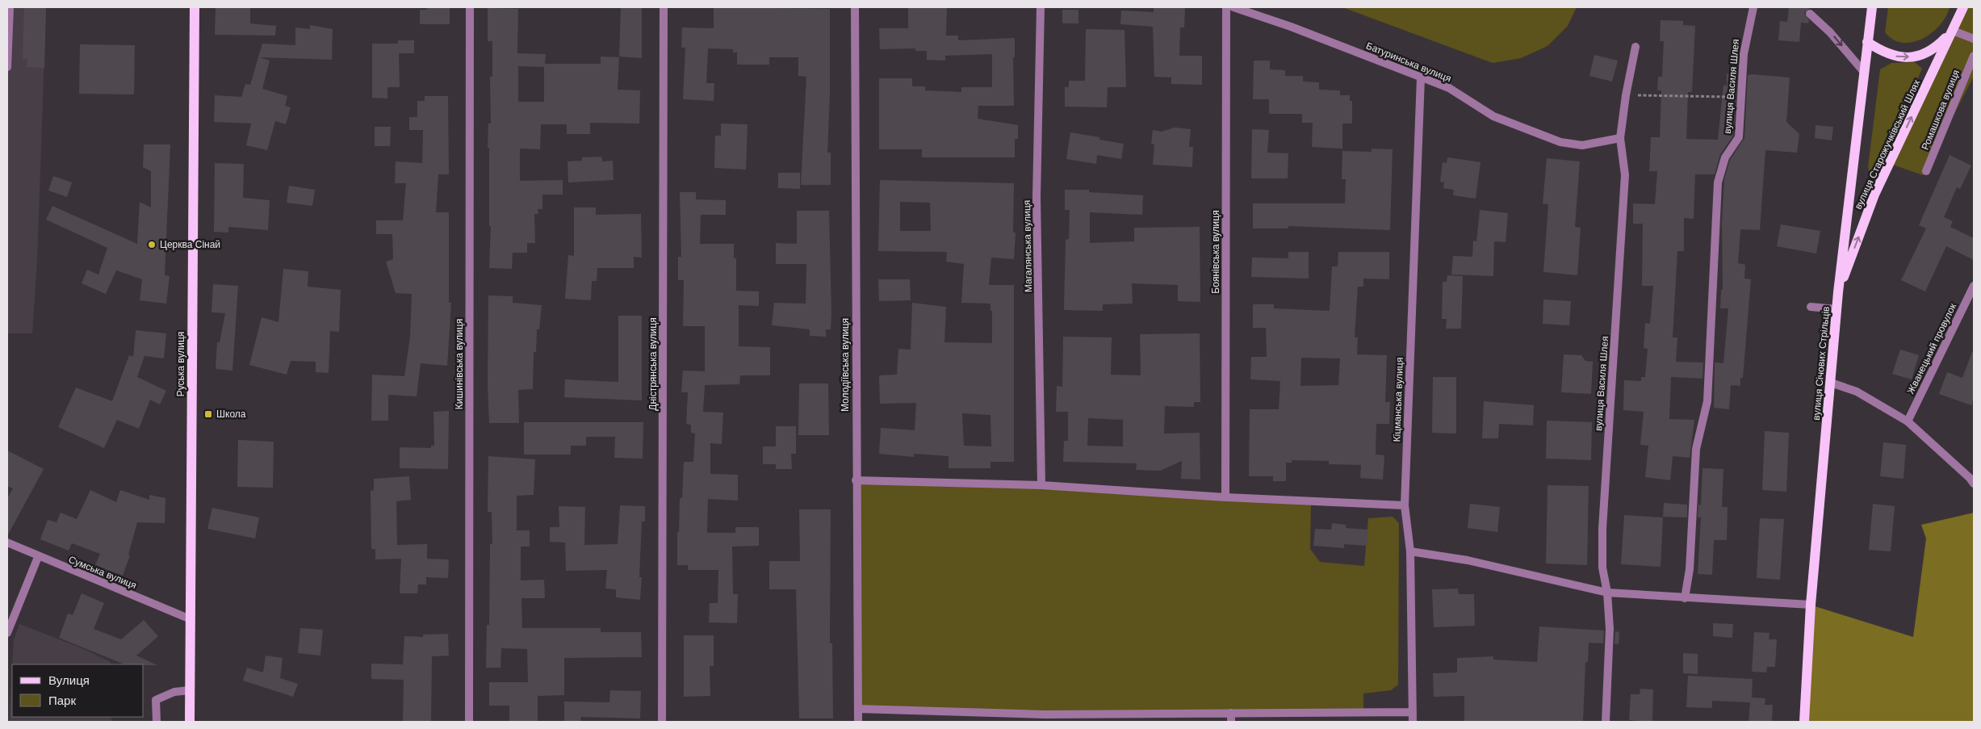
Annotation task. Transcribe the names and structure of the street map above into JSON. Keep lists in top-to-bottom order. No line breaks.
{"streets":{"main road":["вулиця Старожучківський Шлях","вулиця Січових Стрільців","Руська вулиця"],"street":["Батуринська вулиця","вулиця Василя Шлея","Ромашкова вулиця","Магалянська вулиця","Боянівська вулиця","Жванецький провулок","Кишинівська вулиця","Дністрянська вулиця","Молодіївська вулиця","Кіцманська вулиця","Сумська вулиця"]},"crossings":[["Батуринська вулиця","вулиця Василя Шлея"],["Батуринська вулиця","Кіцманська вулиця"],["вулиця Старожучківський Шлях","вулиця Січових Стрільців"],["Руська вулиця","Сумська вулиця"]],"one_way":["вулиця Старожучківський Шлях"],"places":{"other":["Церква Сінай"],"transit":["Школа"]},"legend":["Вулиця","Парк"]}
